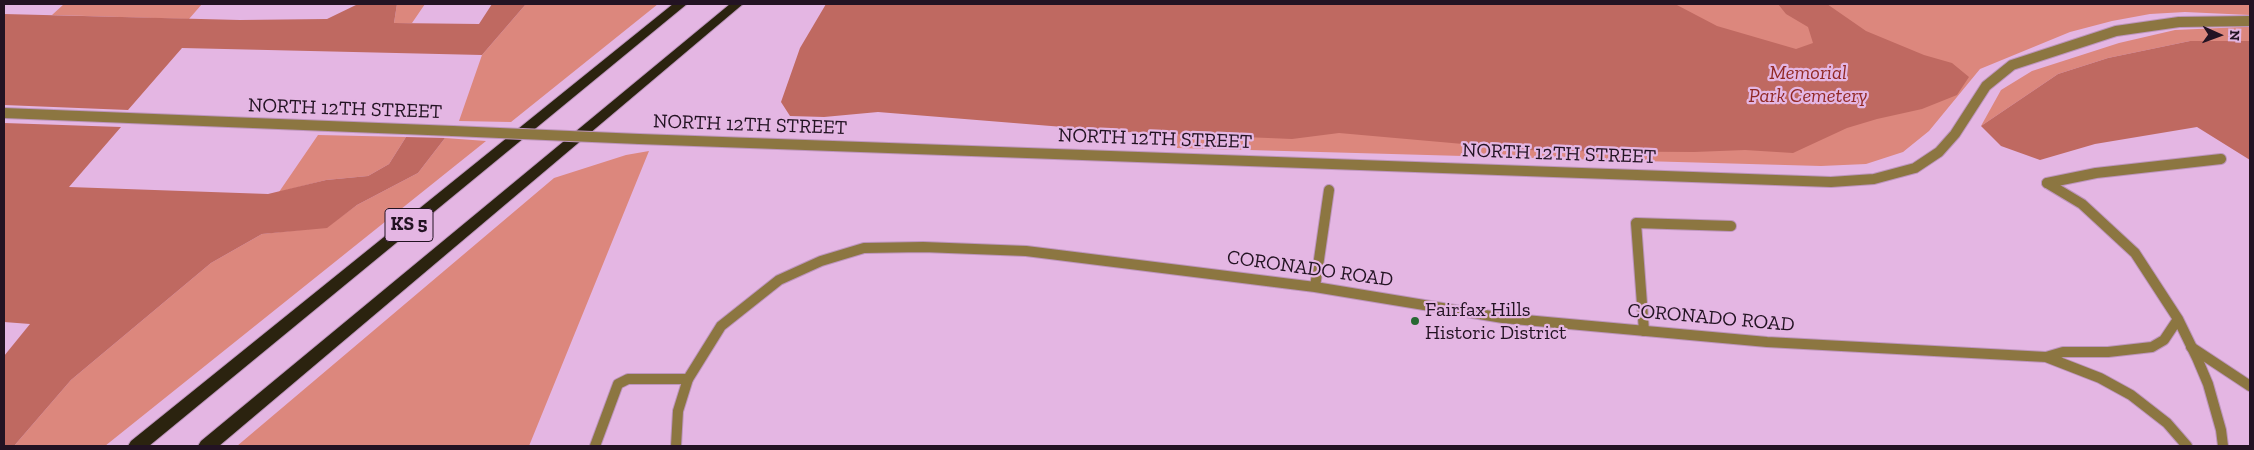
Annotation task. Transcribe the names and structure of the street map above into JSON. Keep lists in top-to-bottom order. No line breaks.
{"streets":{"highway":["KS 5"],"street":["NORTH 12TH STREET","CORONADO ROAD"]},"parks":["Memorial Park Cemetery"],"places":["Fairfax Hills Historic District"],"north":"right"}
